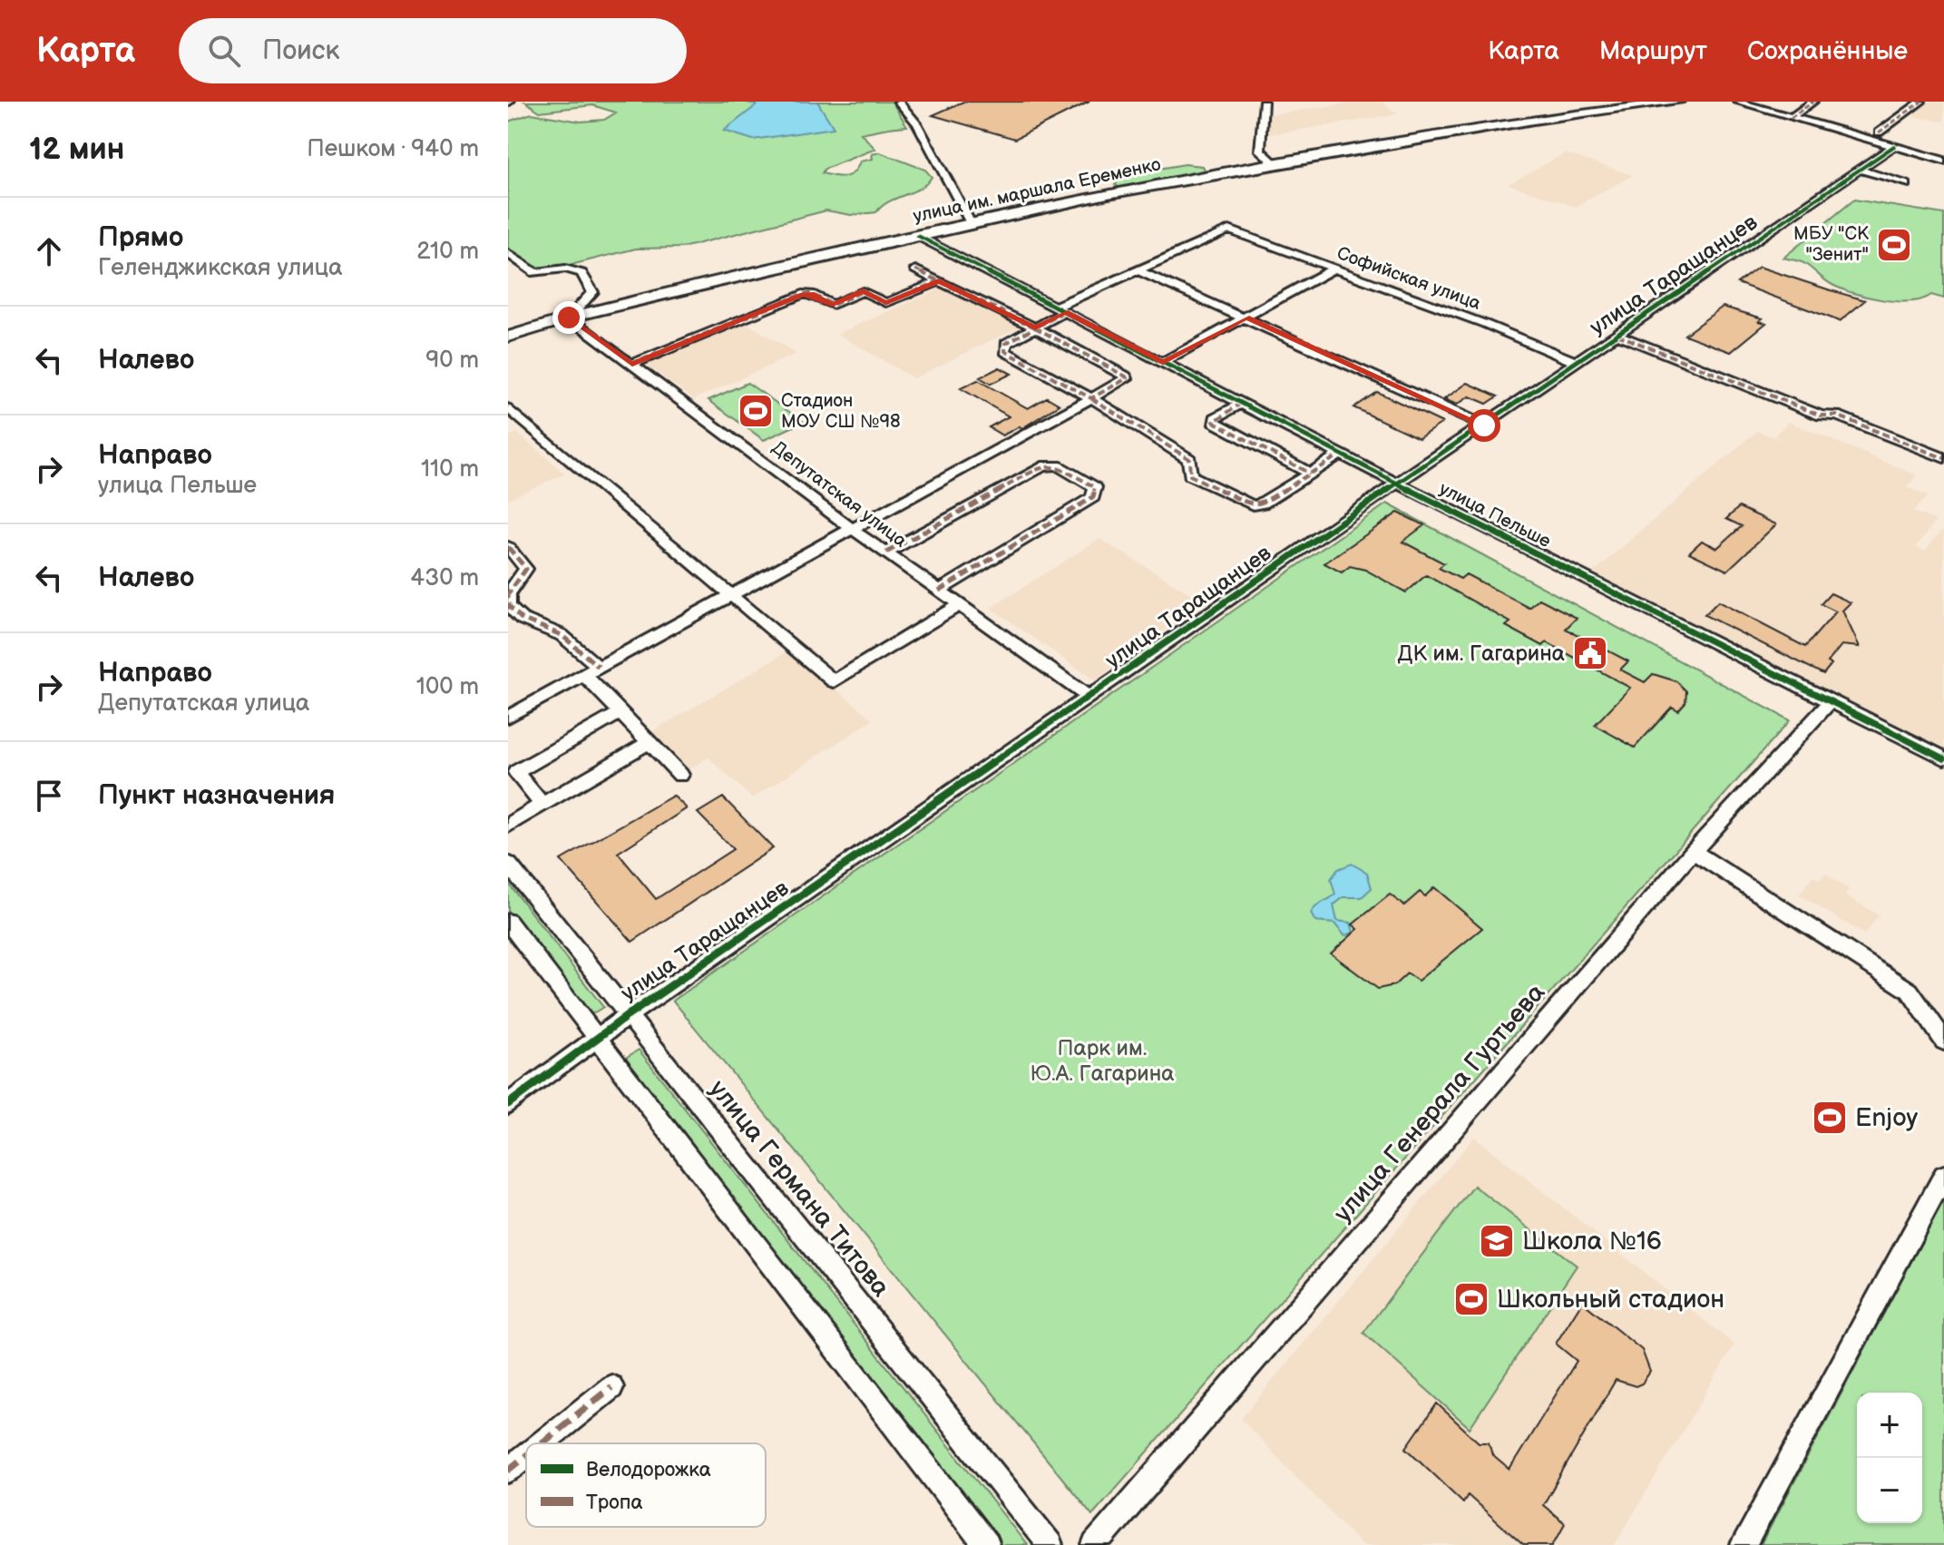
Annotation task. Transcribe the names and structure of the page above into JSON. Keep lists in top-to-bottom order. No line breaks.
{"streets":{"highway":["улица им. маршала Еременко"],"street":["улица Таращанцев","Софийская улица","Депутатская улица","улица Пельше","улица Генерала Гуртьева","улица Германа Титова"]},"crossings":[["улица им. маршала Еременко","Депутатская улица"],["улица им. маршала Еременко","улица Пельше"],["улица Таращанцев","Софийская улица"],["улица Таращанцев","Депутатская улица"],["улица Таращанцев","улица Пельше"],["улица Таращанцев","улица Германа Титова"],["улица Пельше","улица Генерала Гуртьева"]],"parks":["Парк им. Ю.А. Гагарина"],"places":{"sports":["МБУ \"СК \"Зенит\"","Стадион МОУ СШ №98","Enjoy","Школьный стадион"],"public building":["ДК им. Гагарина"],"school or university":["Школа №16"]},"legend":["Велодорожка","Тропа"],"page":{"header":"Карта","search":"Поиск","nav":["Карта","Маршрут","Сохранённые"],"heading":["12 мин","Пешком · 940 m"],"list":[["Прямо","Геленджикская улица","210 m"],["Налево","90 m"],["Направо","улица Пельше","110 m"],["Налево","430 m"],["Направо","Депутатская улица","100 m"],"Пункт назначения"],"map_buttons":["+","−"]}}
